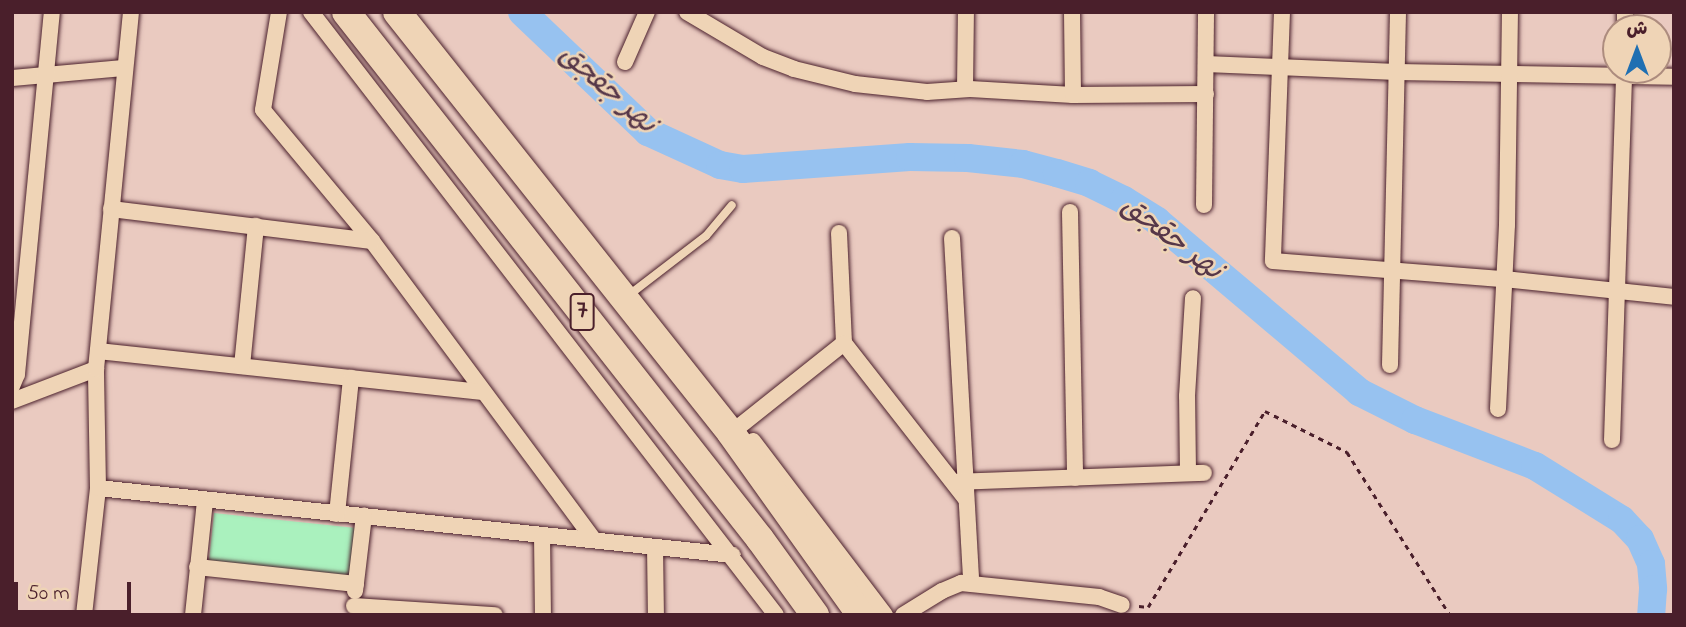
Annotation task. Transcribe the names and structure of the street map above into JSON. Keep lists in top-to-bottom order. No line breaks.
{"streets":{"highway":["7"]},"water":["نهر جقجق"],"scale_bar":"50 m","north":"top"}
